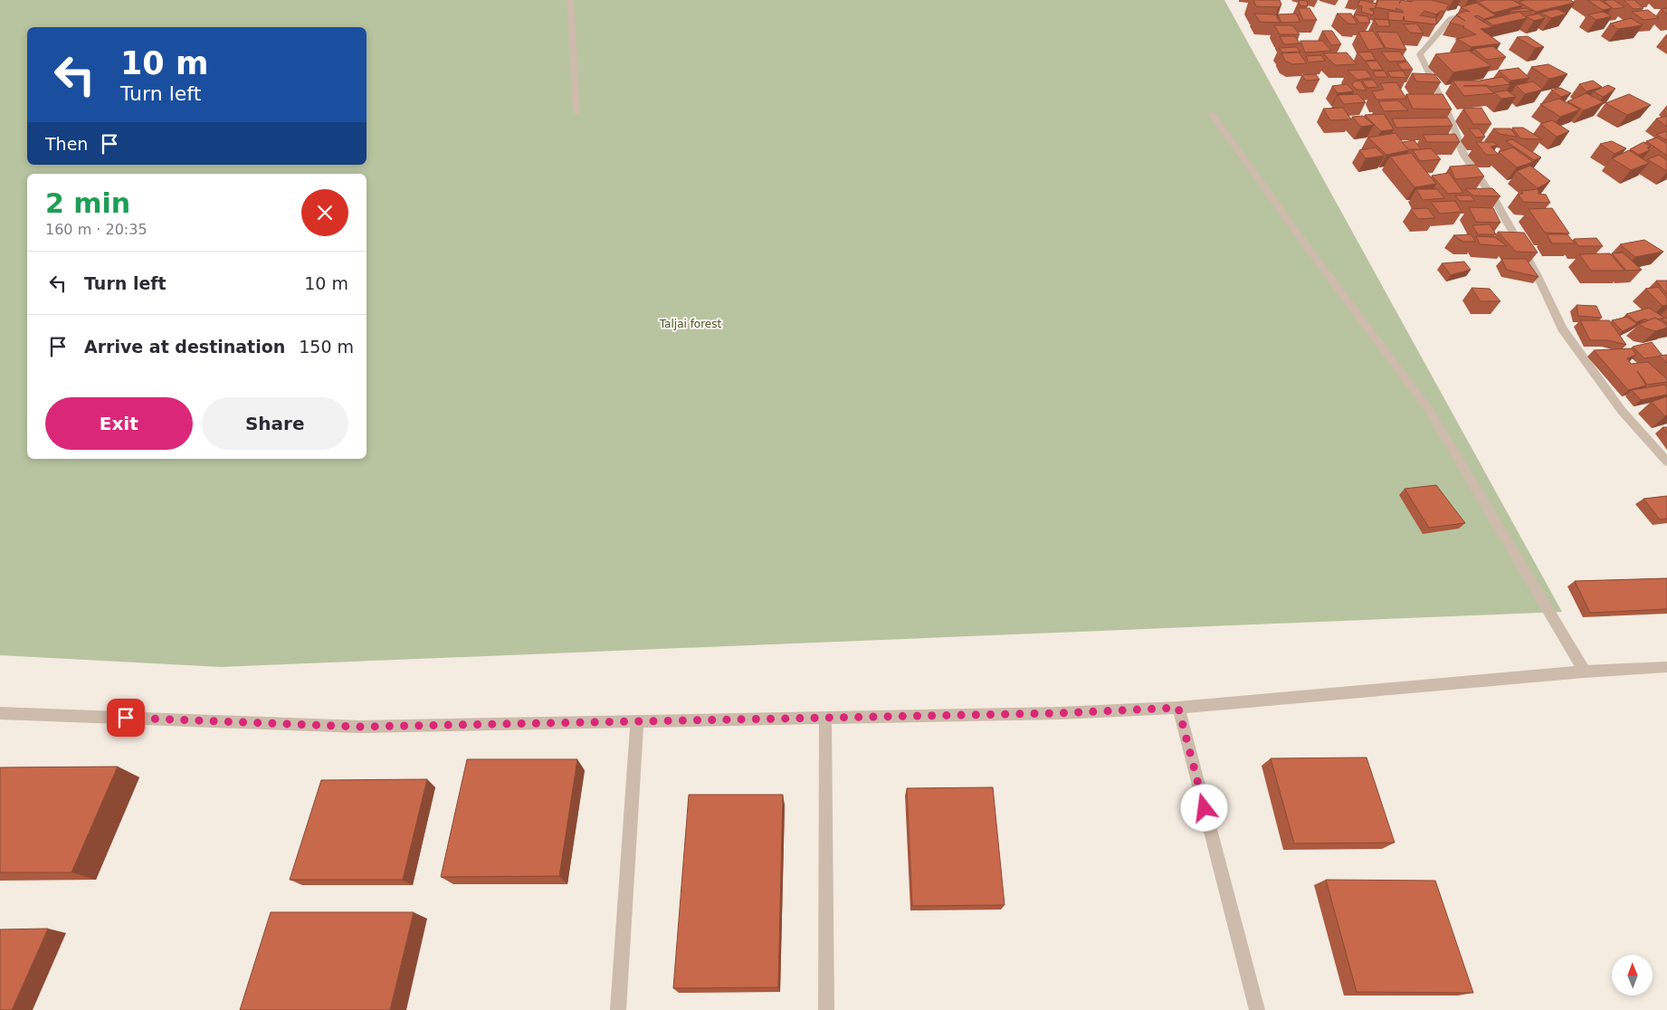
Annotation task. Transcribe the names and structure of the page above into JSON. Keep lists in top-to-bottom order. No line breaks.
{"parks":["Taljai forest"],"north":"top","page":{"turn":["10 m","Turn left"],"then":"Then","heading":["2 min","160 m · 20:35"],"list":[{"name":"Turn left","value":"10 m"},{"name":"Arrive at destination","value":"150 m"}],"buttons":["Exit","Share"]}}
